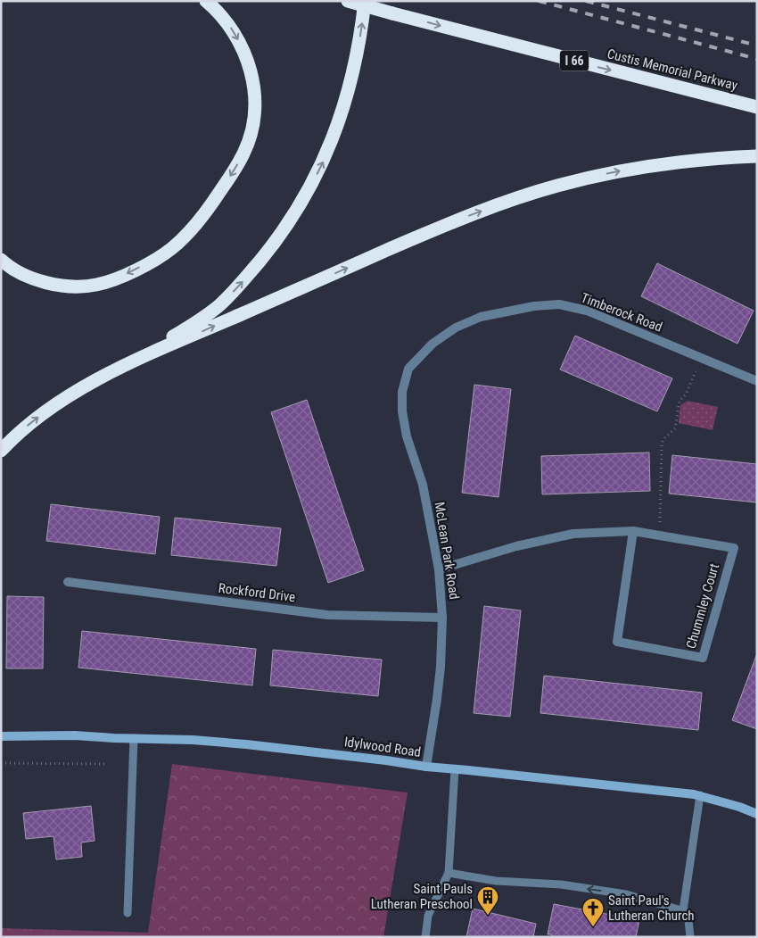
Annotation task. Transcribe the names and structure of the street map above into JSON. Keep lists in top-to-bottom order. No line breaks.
{"streets":{"highway":["I 66","Custis Memorial Parkway"],"main road":["Idylwood Road"],"street":["Timberock Road","McLean Park Road","Rockford Drive","Chummley Court"]},"crossings":[["Timberock Road","McLean Park Road"],["McLean Park Road","Rockford Drive"],["McLean Park Road","Chummley Court"],["McLean Park Road","Idylwood Road"]],"one_way":["Custis Memorial Parkway"],"places":{"building":["Saint Pauls Lutheran Preschool"],"church":["Saint Paul's Lutheran Church"]}}
